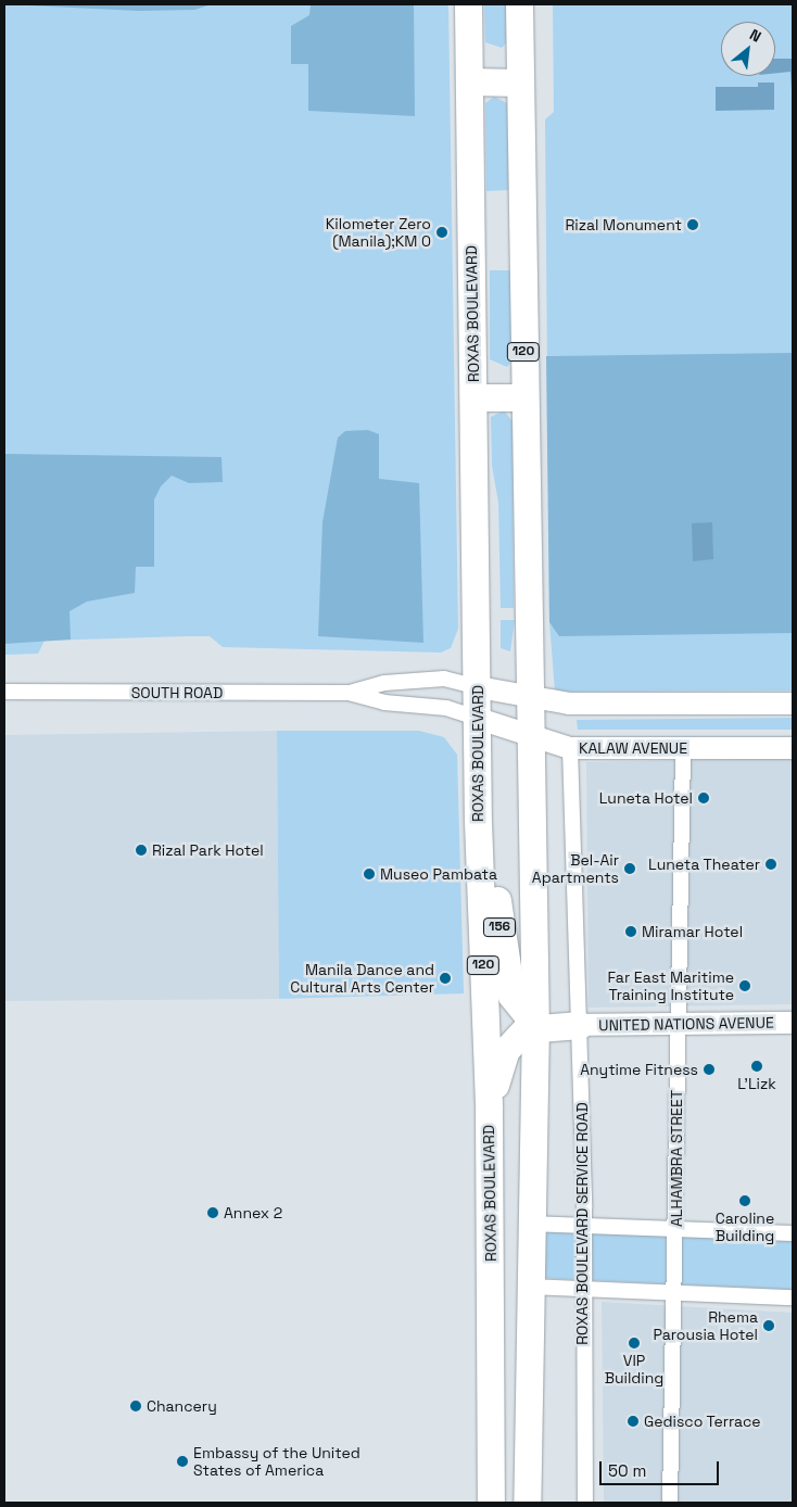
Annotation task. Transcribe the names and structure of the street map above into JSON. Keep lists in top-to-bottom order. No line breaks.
{"streets":{"highway":["ROXAS BOULEVARD","120","156"],"street":["SOUTH ROAD","KALAW AVENUE","UNITED NATIONS AVENUE","ALHAMBRA STREET","ROXAS BOULEVARD SERVICE ROAD"]},"crossings":[["ROXAS BOULEVARD","SOUTH ROAD"],["ROXAS BOULEVARD","KALAW AVENUE"],["ROXAS BOULEVARD","156"],["120","KALAW AVENUE"],["120","156"],["SOUTH ROAD","KALAW AVENUE"],["KALAW AVENUE","ALHAMBRA STREET"],["KALAW AVENUE","ROXAS BOULEVARD SERVICE ROAD"],["UNITED NATIONS AVENUE","ALHAMBRA STREET"],["UNITED NATIONS AVENUE","ROXAS BOULEVARD SERVICE ROAD"]],"places":["Rizal Monument","Kilometer Zero (Manila);KM 0","Luneta Hotel","Rizal Park Hotel","Luneta Theater","Bel-Air Apartments","Museo Pambata","Miramar Hotel","Manila Dance and Cultural Arts Center","Far East Maritime Training Institute","L'Lizk","Anytime Fitness","Caroline Building","Annex 2","Rhema Parousia Hotel","VIP Building","Chancery","Gedisco Terrace","Embassy of the United States of America"],"scale_bar":"50 m","north":"top right"}
